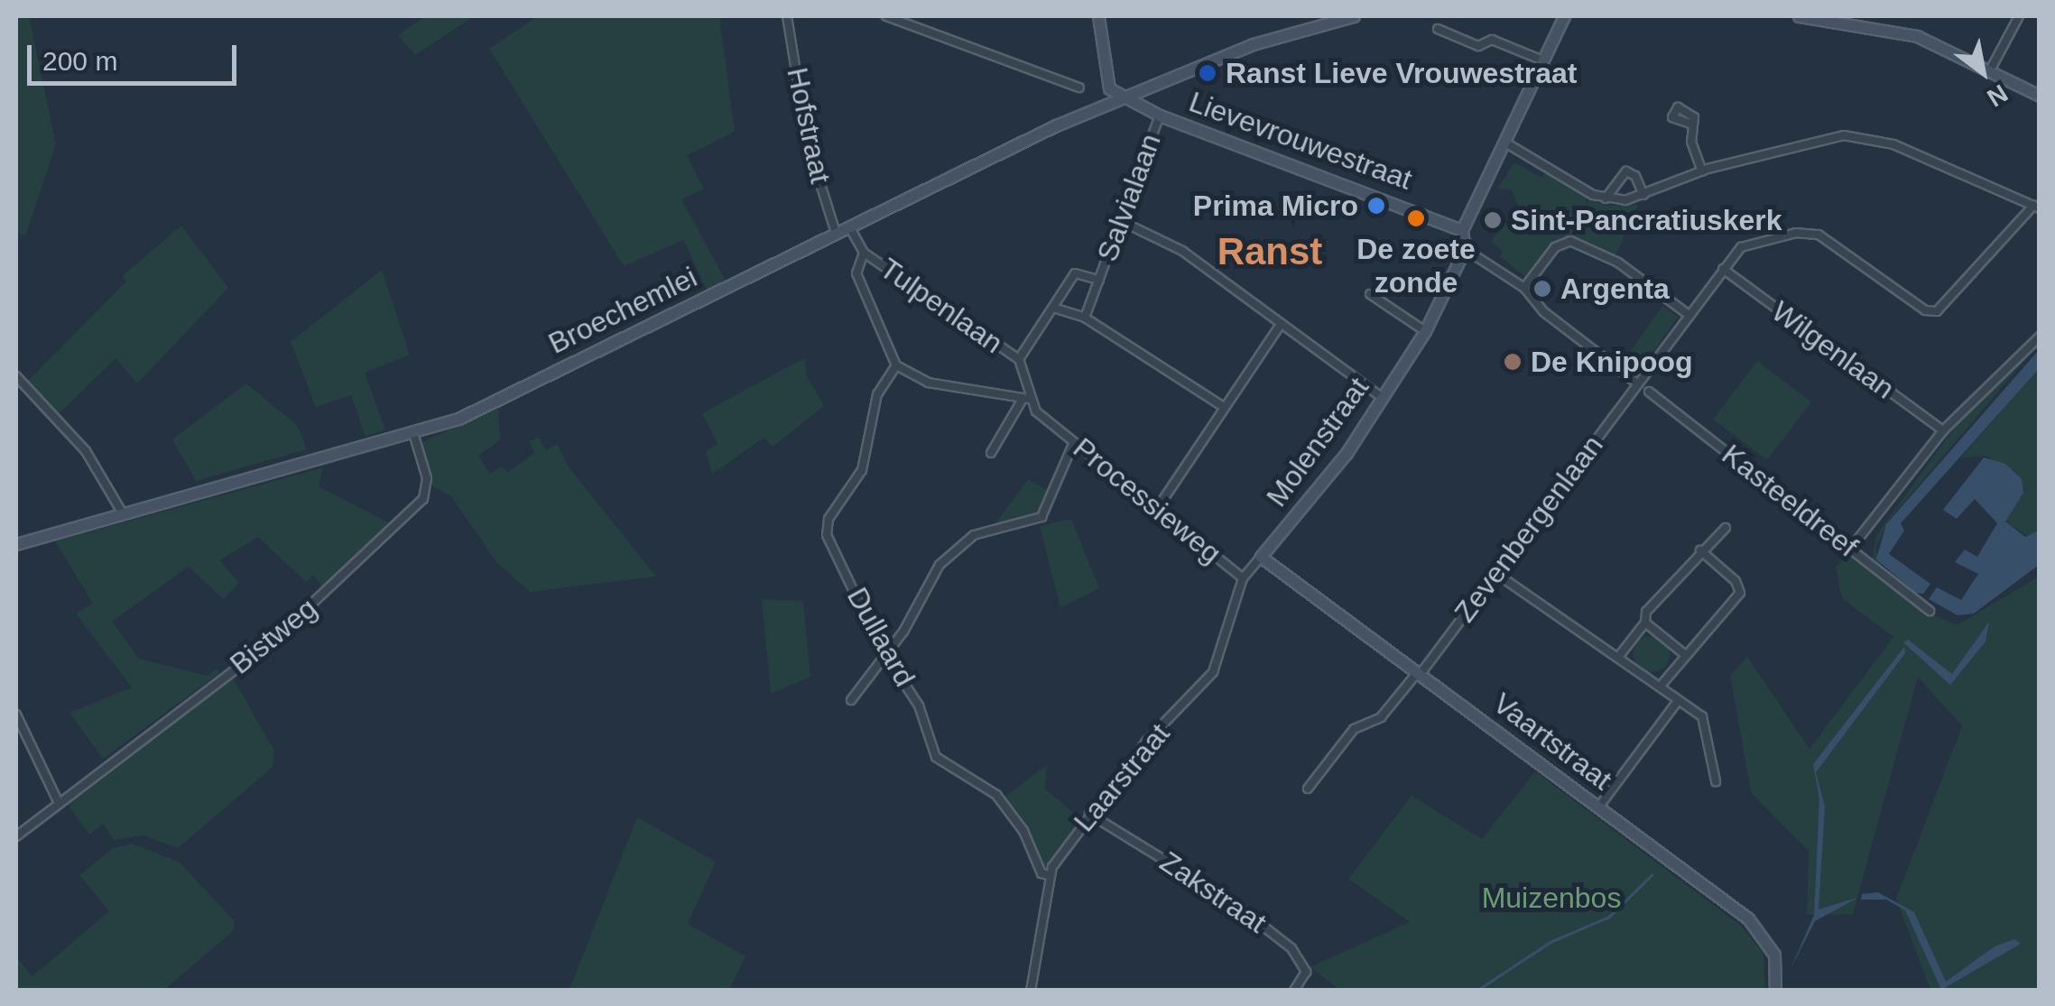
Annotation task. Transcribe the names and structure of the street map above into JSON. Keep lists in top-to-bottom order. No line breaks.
{"streets":{"street":["Hofstraat","Lievevrouwestraat","Salvialaan","Tulpenlaan","Broechemlei","Wilgenlaan","Molenstraat","Processieweg","Kasteeldreef","Zevenbergenlaan","Bistweg","Dullaard","Vaartstraat","Laarstraat","Zakstraat"]},"crossings":[["Hofstraat","Broechemlei"],["Lievevrouwestraat","Salvialaan"],["Lievevrouwestraat","Broechemlei"],["Broechemlei","Bistweg"],["Wilgenlaan","Zevenbergenlaan"],["Molenstraat","Processieweg"],["Molenstraat","Vaartstraat"],["Molenstraat","Laarstraat"],["Processieweg","Laarstraat"],["Zevenbergenlaan","Vaartstraat"],["Dullaard","Laarstraat"],["Laarstraat","Zakstraat"]],"districts":["Ranst"],"parks":["Muizenbos"],"places":["Ranst Lieve Vrouwestraat","Prima Micro","De zoete zonde","Sint-Pancratiuskerk","Argenta","De Knipoog"],"scale_bar":"200 m","north":"bottom right"}
